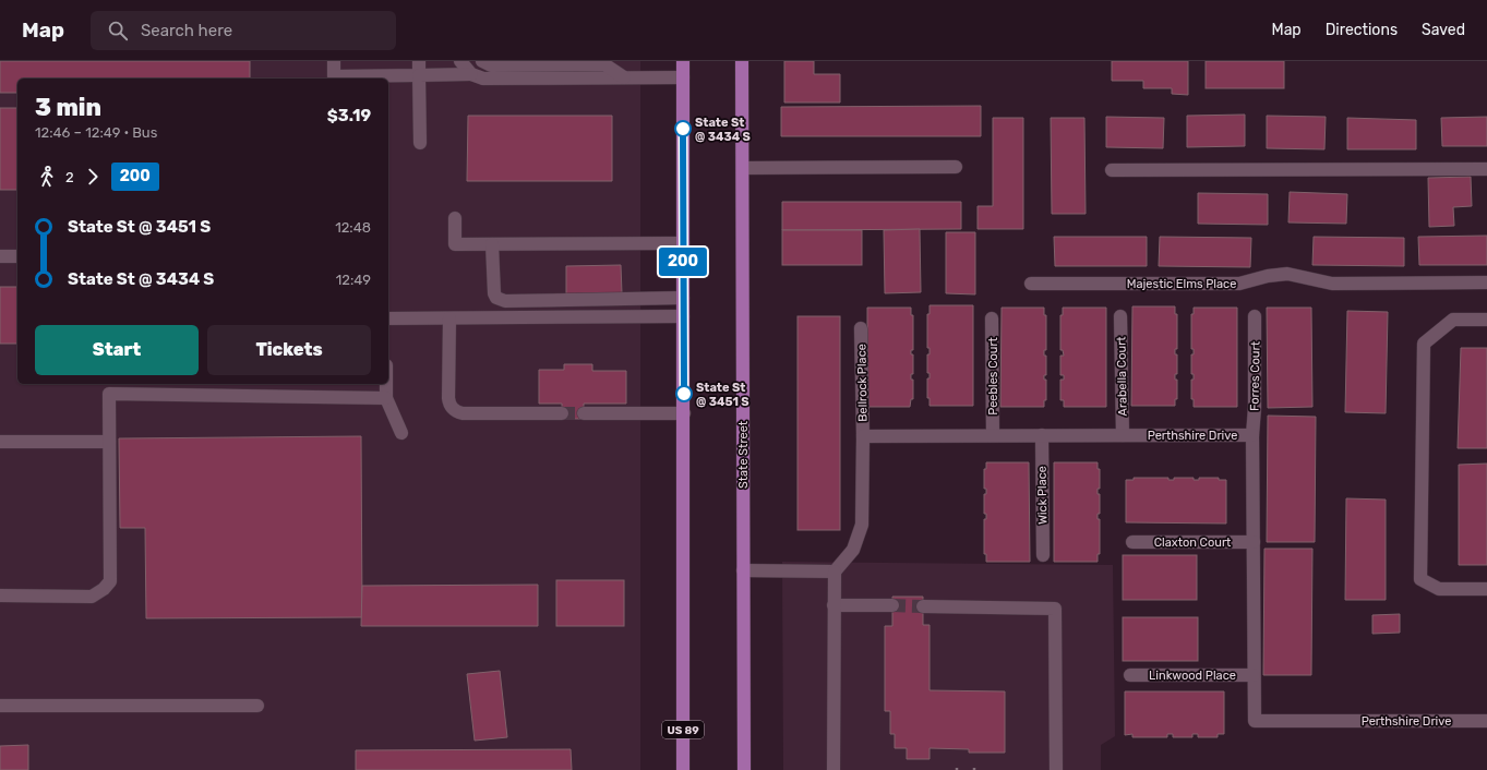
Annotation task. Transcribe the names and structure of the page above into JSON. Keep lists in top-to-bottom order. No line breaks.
{"streets":{"main road":["State Street","US 89"],"street":["Majestic Elms Place","Peebles Court","Arabella Court","Forres Court","Bellrock Place","Perthshire Drive","Wick Place","Claxton Court","Linkwood Place"]},"crossings":[["Peebles Court","Perthshire Drive"],["Arabella Court","Perthshire Drive"],["Forres Court","Perthshire Drive"],["Bellrock Place","Perthshire Drive"],["Perthshire Drive","Wick Place"],["Perthshire Drive","Claxton Court"],["Perthshire Drive","Linkwood Place"]],"places":["State St @ 3434 S","State St @ 3451 S"],"lines":["bus line 200"],"page":{"header":"Map","search":"Search here","nav":["Map","Directions","Saved"],"on_map":"200","heading":["3 min","12:46 – 12:49 · Bus","$3.19"],"legs":["2","200"],"list":[{"name":"State St @ 3451 S","value":"12:48"},{"name":"State St @ 3434 S","value":"12:49"}],"buttons":["Start","Tickets"]}}
